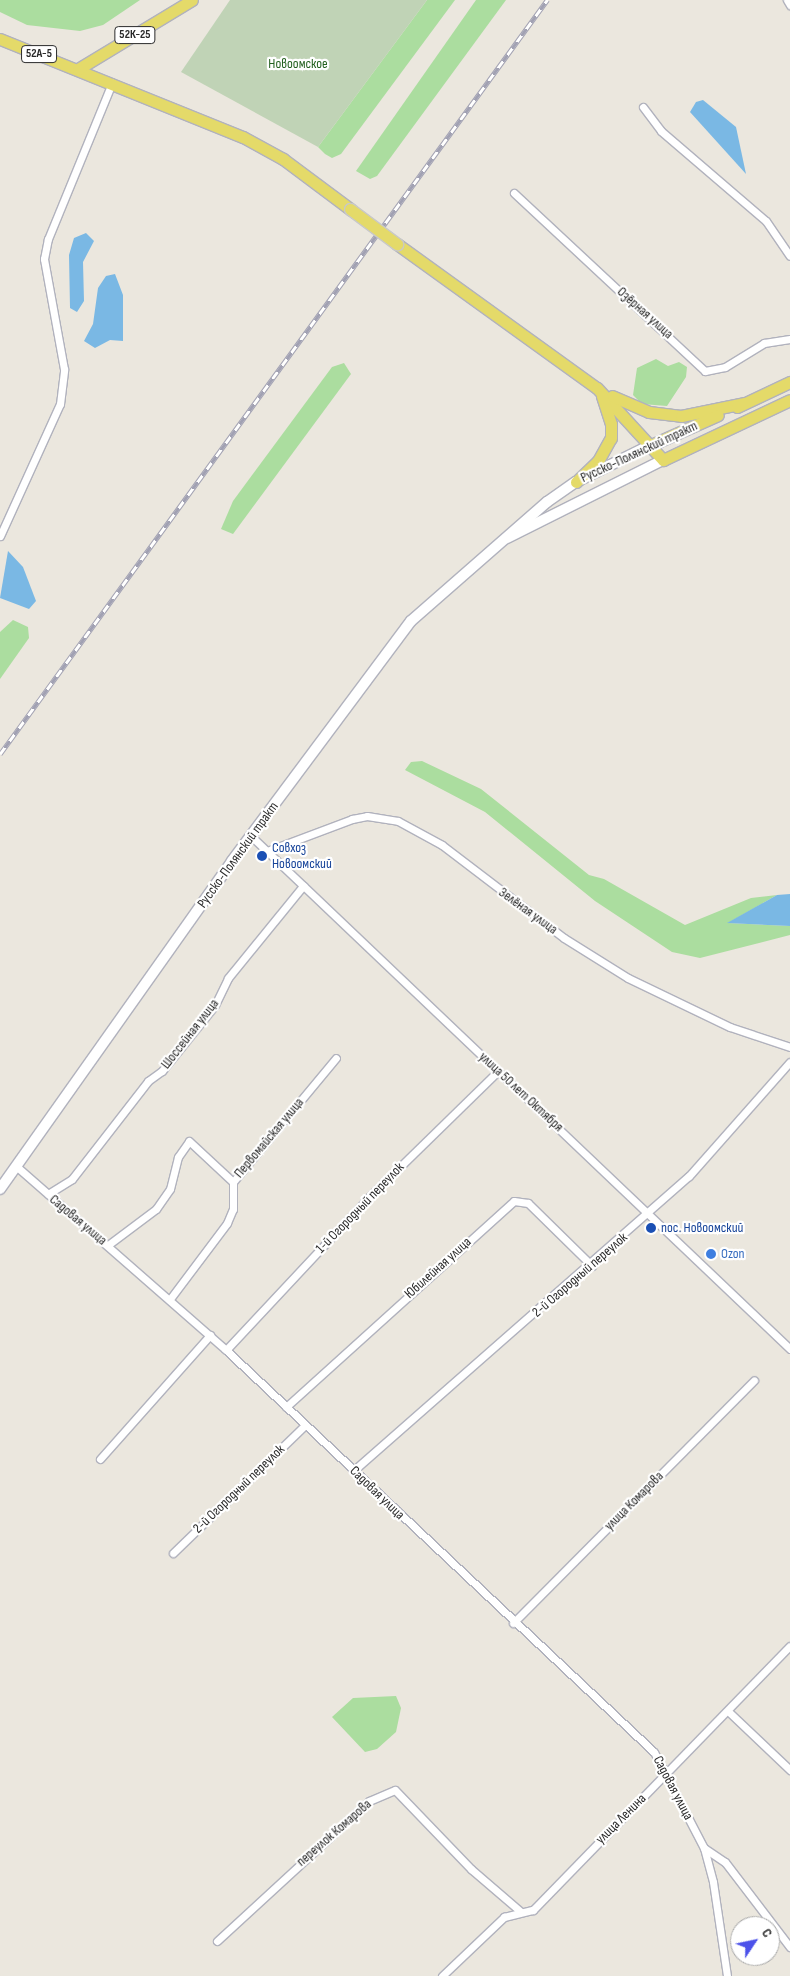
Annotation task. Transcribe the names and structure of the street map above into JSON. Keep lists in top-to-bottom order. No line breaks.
{"streets":{"main road":["52К-25","52А-5","Русско-Полянский тракт"],"street":["Озёрная улица","Зелёная улица","Шоссейная улица","улица 50 лет Октября","Первомайская улица","1-й Огородный переулок","Садовая улица","Юбилейная улица","2-й Огородный переулок","улица Комарова","улица Ленина","переулок Комарова"]},"crossings":[["52К-25","52А-5"],["Русско-Полянский тракт","улица 50 лет Октября"],["Русско-Полянский тракт","Садовая улица"],["Зелёная улица","улица 50 лет Октября"],["Шоссейная улица","улица 50 лет Октября"],["Шоссейная улица","Садовая улица"],["улица 50 лет Октября","1-й Огородный переулок"],["улица 50 лет Октября","2-й Огородный переулок"],["Первомайская улица","Садовая улица"],["1-й Огородный переулок","Садовая улица"],["Садовая улица","Юбилейная улица"],["Садовая улица","2-й Огородный переулок"],["Садовая улица","улица Комарова"],["Садовая улица","улица Ленина"],["Юбилейная улица","2-й Огородный переулок"],["улица Ленина","переулок Комарова"]],"parks":["Новоомское"],"places":["Совхоз Новоомский","пос. Новоомский","Ozon"],"north":"top right"}
